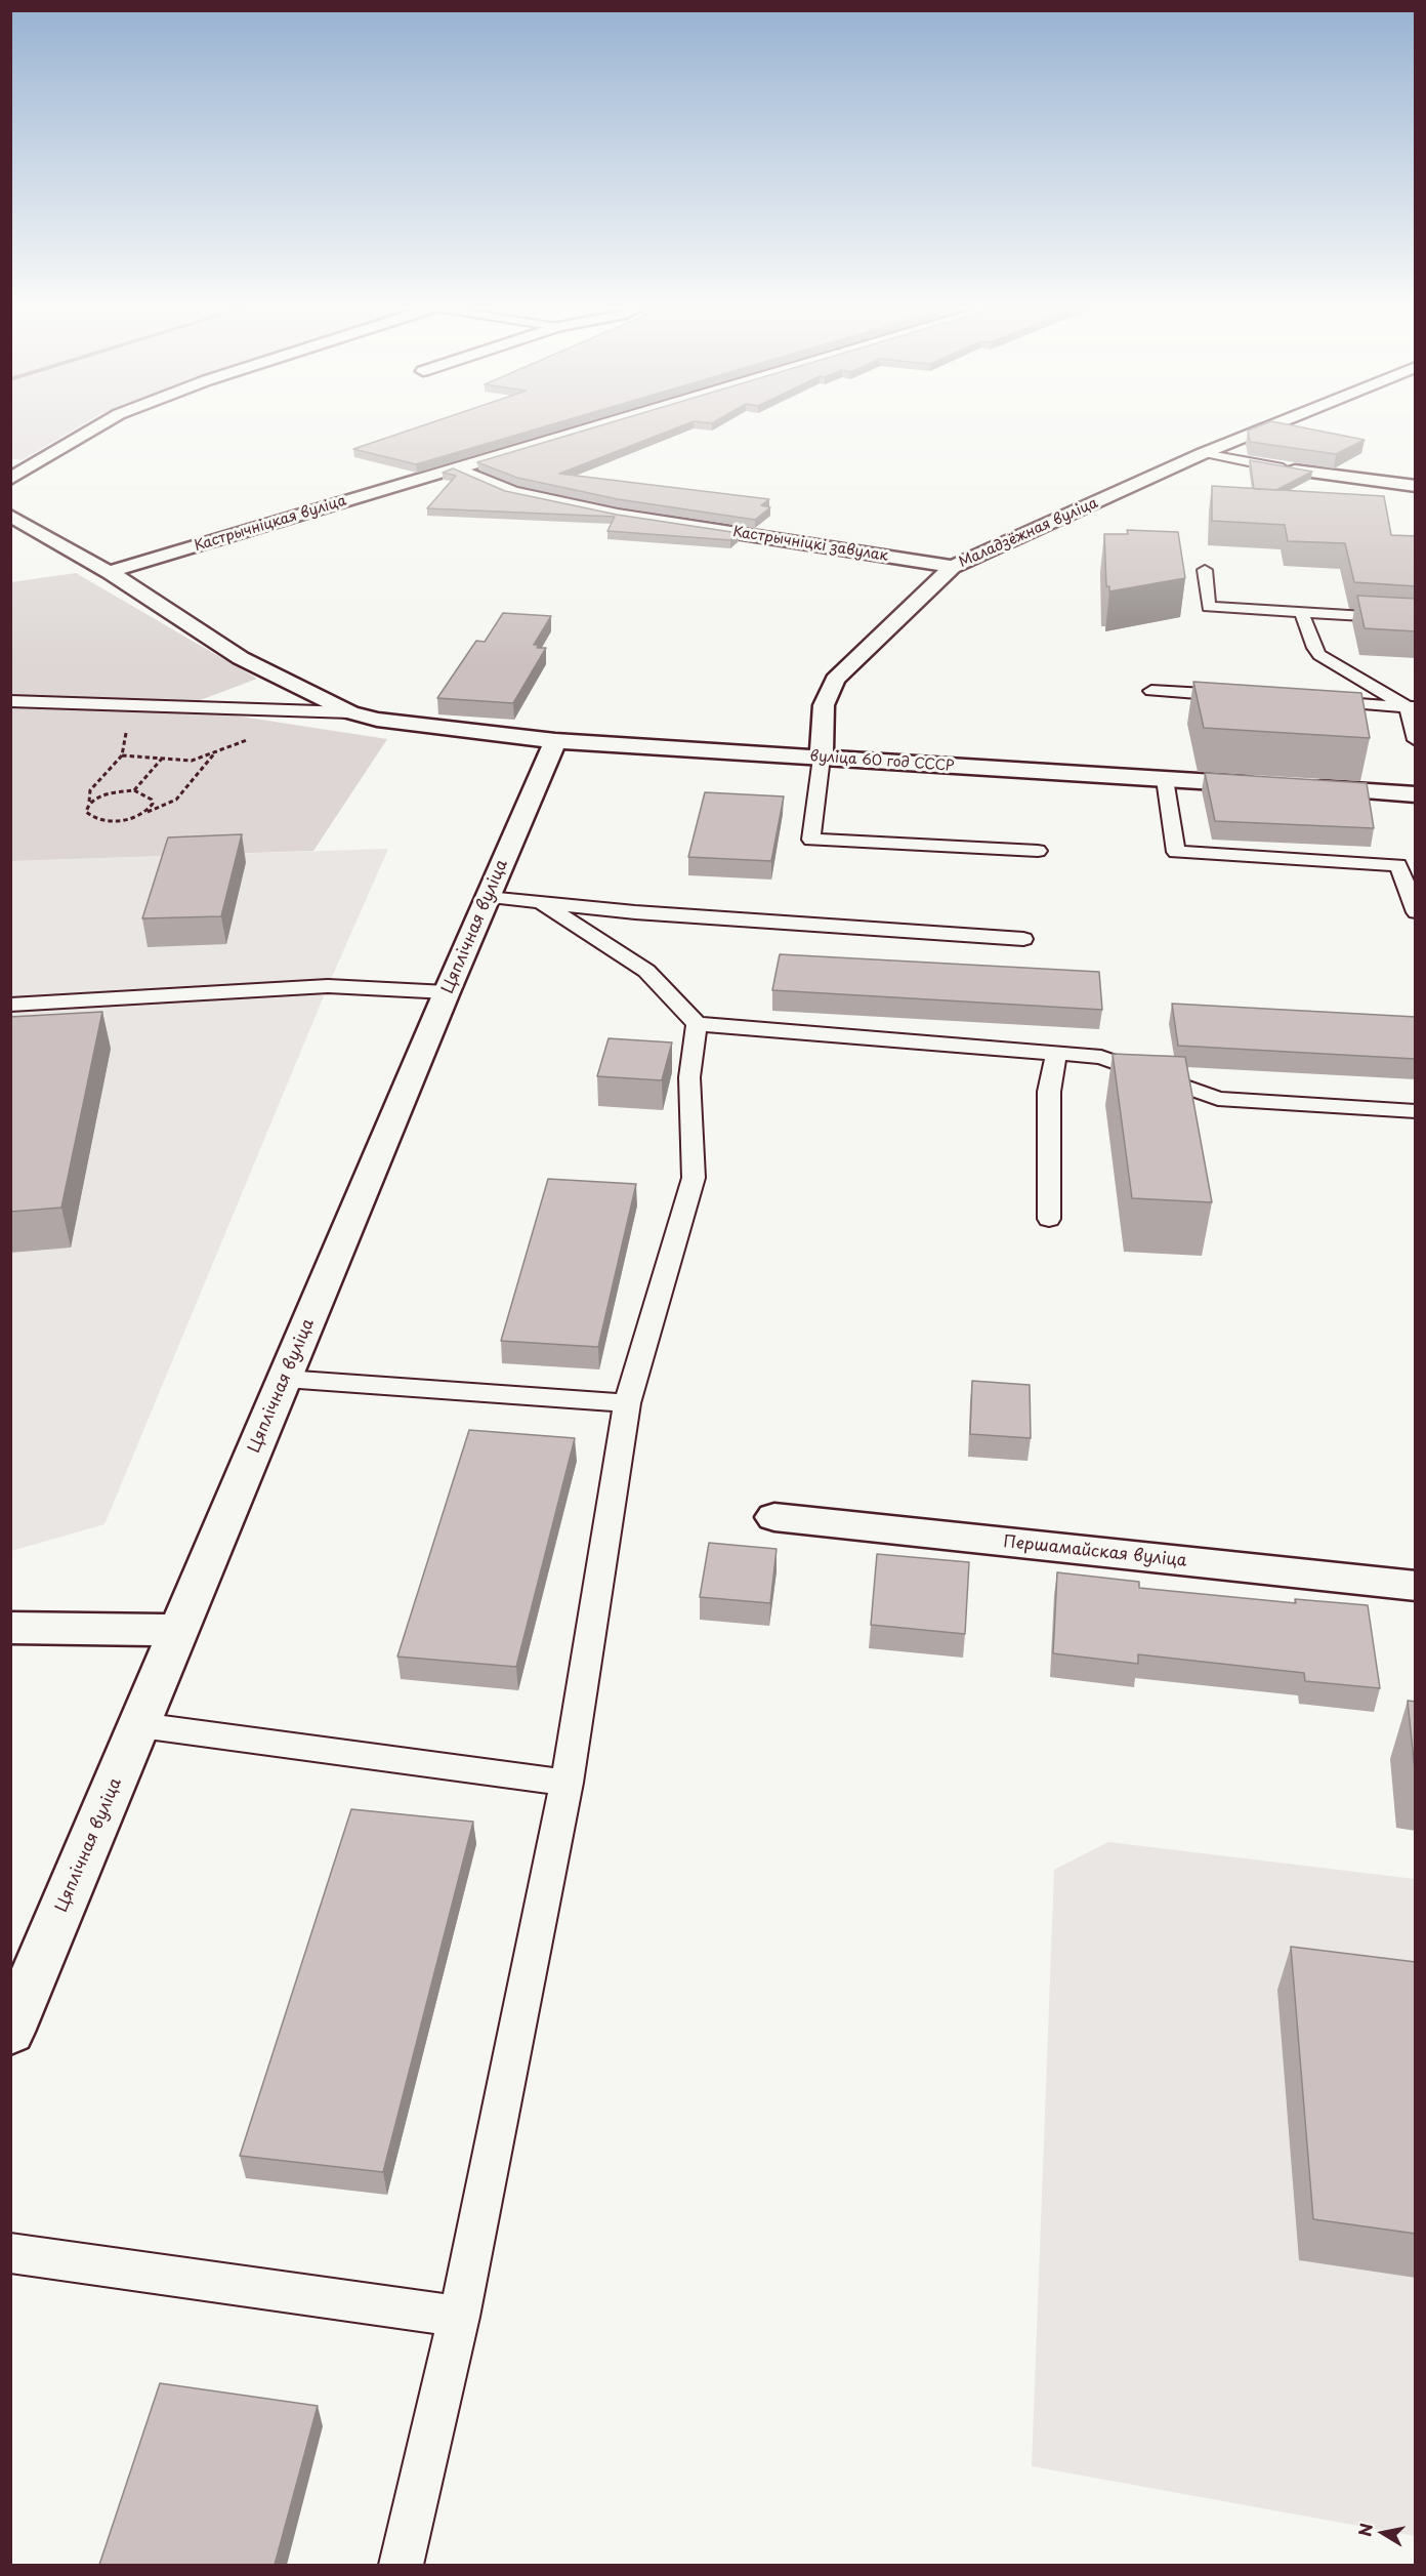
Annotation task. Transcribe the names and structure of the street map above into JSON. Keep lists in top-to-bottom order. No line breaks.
{"streets":{"street":["Кастрычніцкая вуліца","Маладзёжная вуліца","Кастрычніцкі завулак","вуліца 60 год СССР","Цяплічная вуліца","Першамайская вуліца"]},"crossings":[["Кастрычніцкая вуліца","Кастрычніцкі завулак"],["Кастрычніцкая вуліца","вуліца 60 год СССР"],["Маладзёжная вуліца","Кастрычніцкі завулак"],["Маладзёжная вуліца","вуліца 60 год СССР"],["вуліца 60 год СССР","Цяплічная вуліца"]],"north":"left"}
